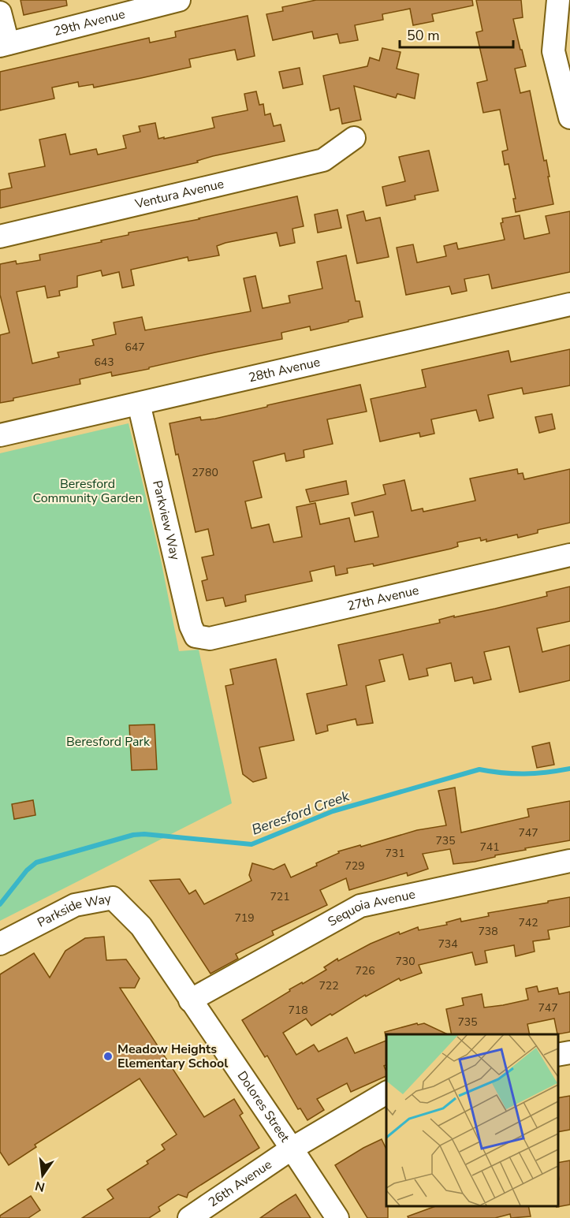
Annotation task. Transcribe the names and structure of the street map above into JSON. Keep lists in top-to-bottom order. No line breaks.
{"streets":{"street":["29th Avenue","Ventura Avenue","28th Avenue","Parkview Way","27th Avenue","Sequoia Avenue","Parkside Way","Dolores Street","26th Avenue"]},"crossings":[["28th Avenue","Parkview Way"],["Parkview Way","27th Avenue"],["Sequoia Avenue","Dolores Street"],["Parkside Way","Dolores Street"],["Dolores Street","26th Avenue"]],"water":["Beresford Creek"],"parks":["Beresford Community Garden","Beresford Park"],"places":["Meadow Heights Elementary School"],"house_numbers":["647","643","2780","747","735","741","731","729","721","719","742","738","734","730","726","722","747","718","735"],"scale_bar":"50 m","north":"bottom"}
